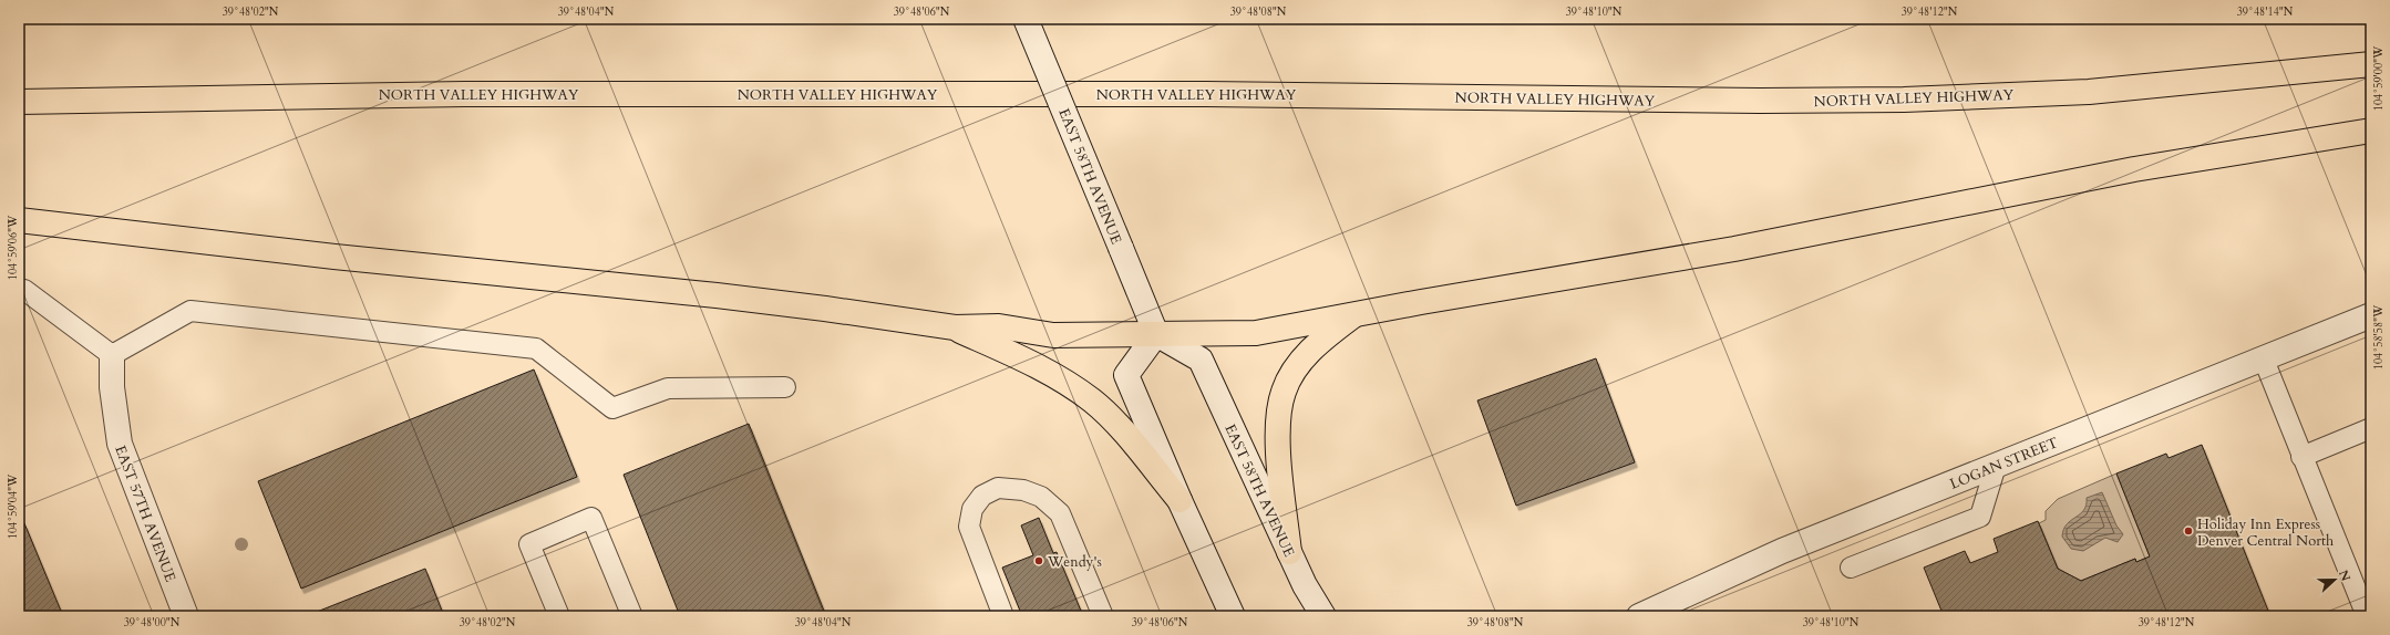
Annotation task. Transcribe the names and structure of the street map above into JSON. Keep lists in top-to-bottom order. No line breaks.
{"streets":{"highway":["NORTH VALLEY HIGHWAY"],"street":["EAST 58TH AVENUE","LOGAN STREET","EAST 57TH AVENUE"]},"places":["Holiday Inn Express Denver Central North","Wendy's"],"north":"right","coordinates":["39°48'02\"N","39°48'04\"N","39°48'06\"N","39°48'08\"N","39°48'10\"N","39°48'12\"N","39°48'14\"N","104°59'00\"W","104°59'06\"W","104°58'58\"W","104°59'04\"W","39°48'00\"N"]}
